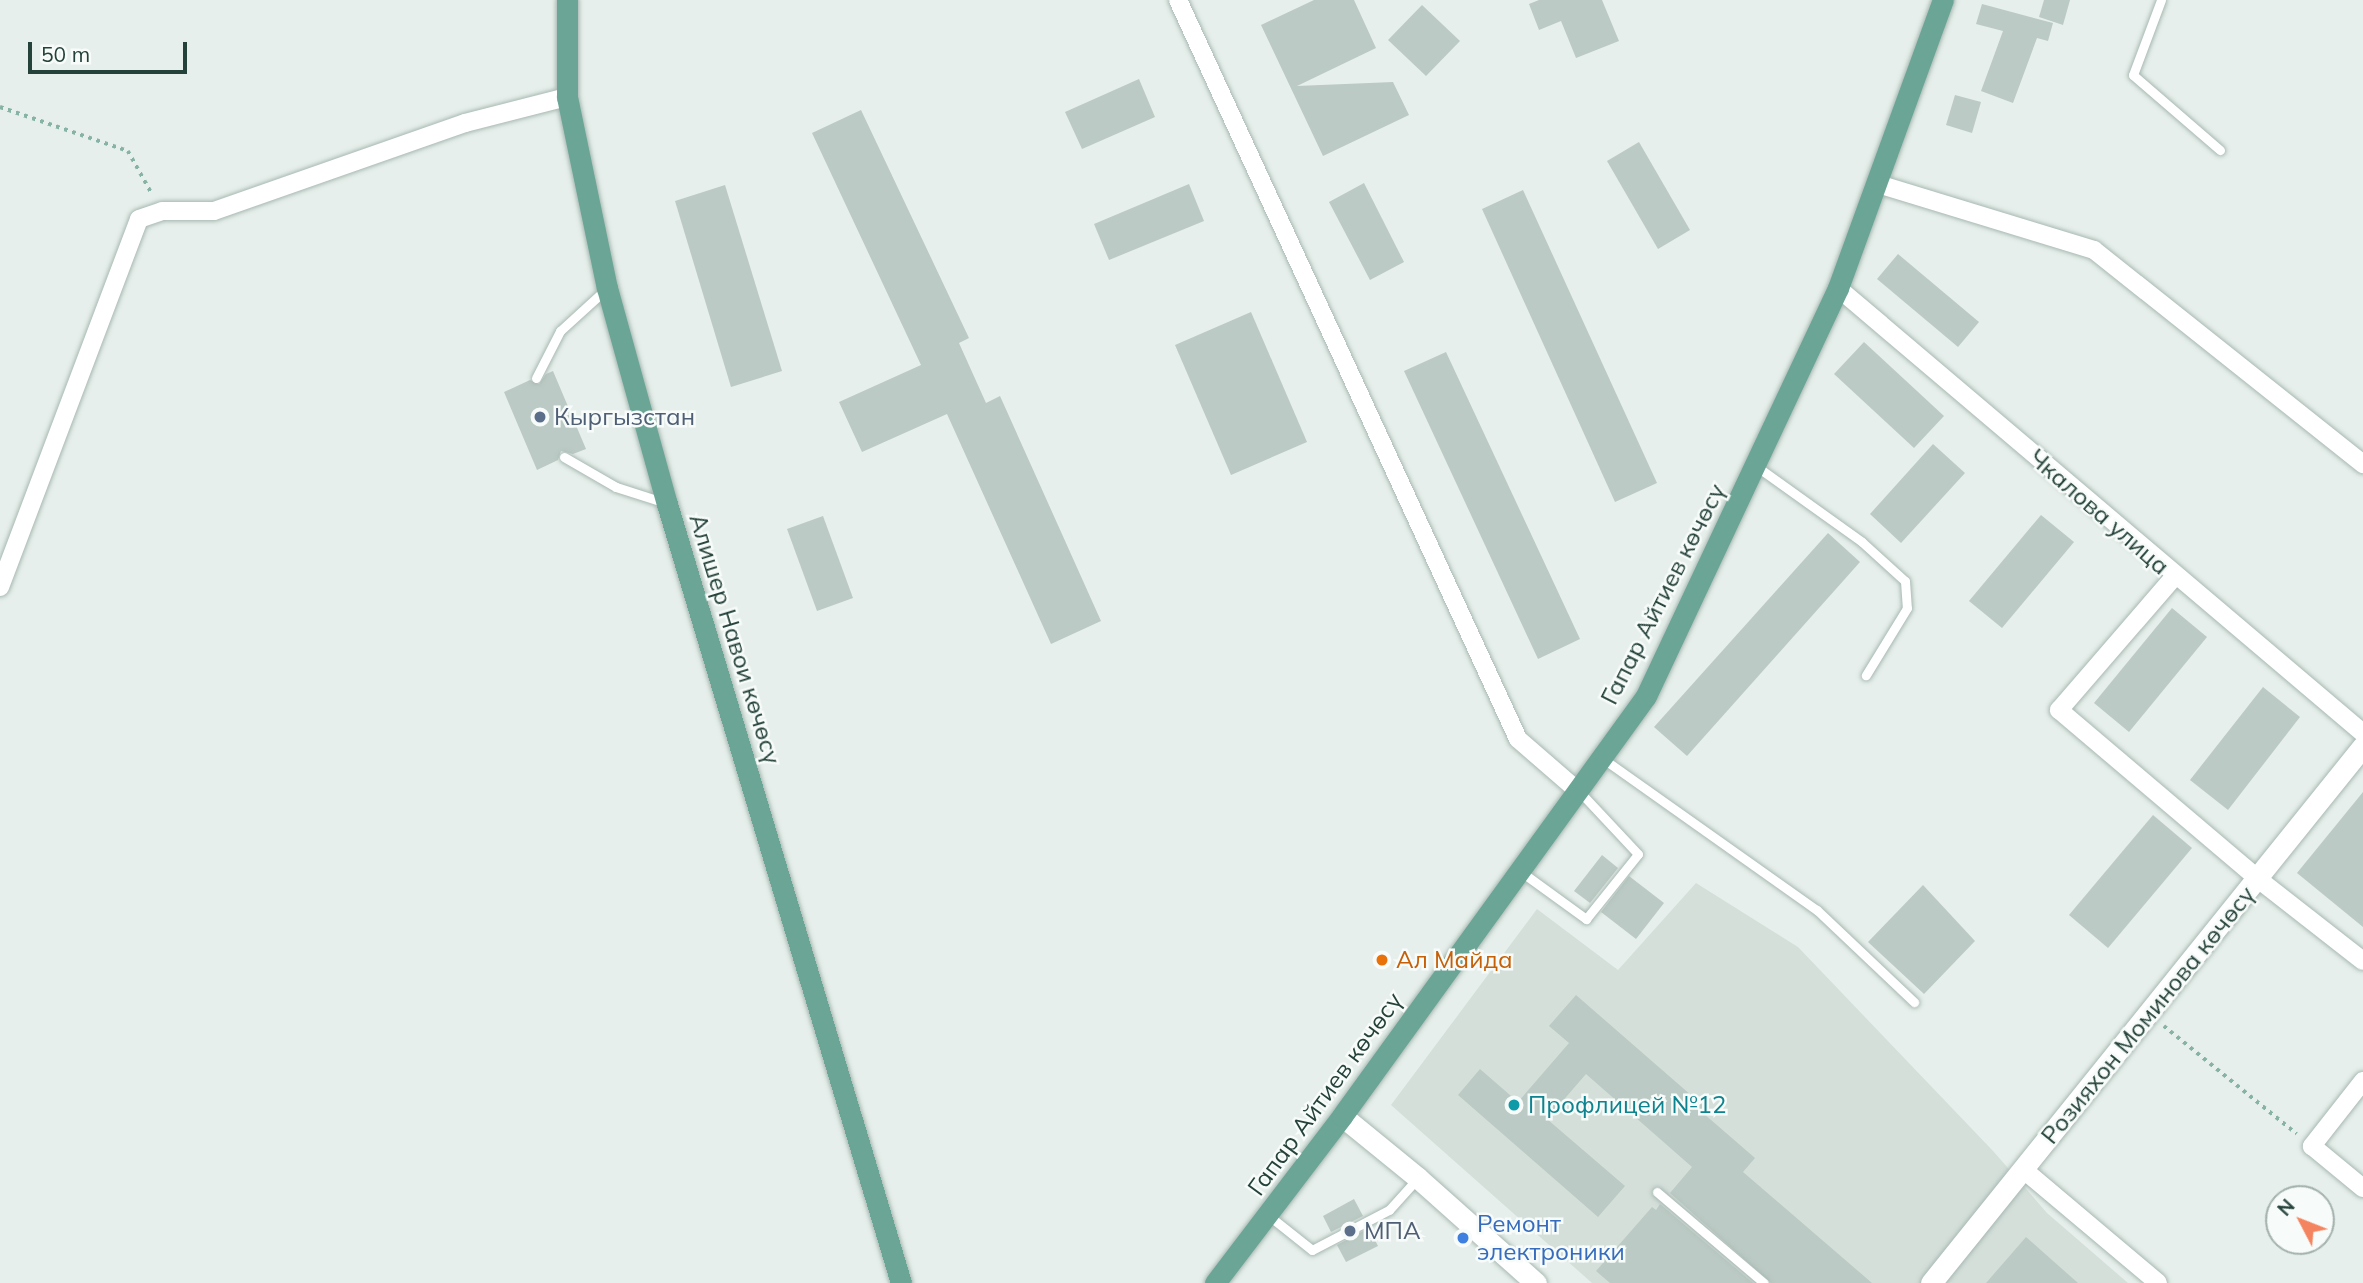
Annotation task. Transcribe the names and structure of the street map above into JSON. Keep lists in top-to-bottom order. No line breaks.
{"streets":{"main road":["Гапар Айтиев көчөсү","Алишер Навои көчөсү"],"street":["Чкалова улица","Розияхон Моминова көчөсү"]},"crossings":[["Чкалова улица","Гапар Айтиев көчөсү"]],"places":["Кыргызстан","Ал Майда","Профлицей №12","МПА","Ремонт электроники"],"scale_bar":"50 m","north":"top left"}
